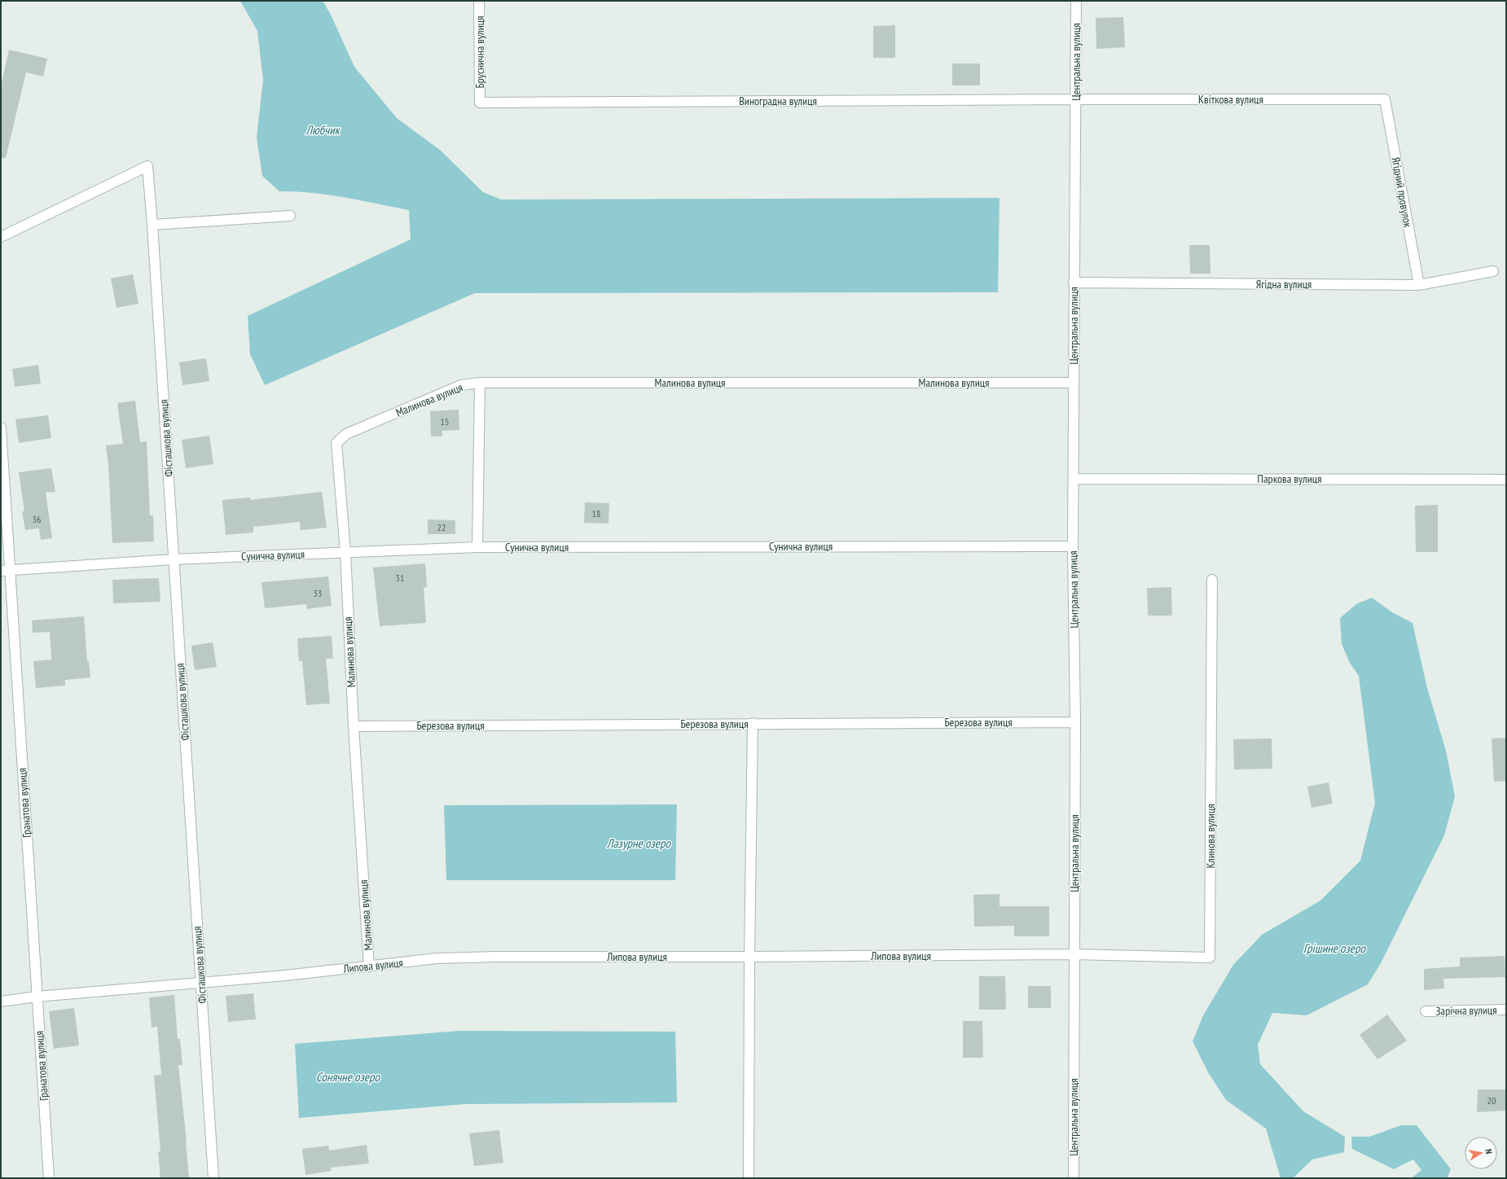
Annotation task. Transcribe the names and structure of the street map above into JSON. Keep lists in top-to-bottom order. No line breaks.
{"streets":{"street":["Бруснична вулиця","Центральна вулиця","Квіткова вулиця","Виноградна вулиця","Ягідний провулок","Ягідна вулиця","Малинова вулиця","Фісташкова вулиця","Паркова вулиця","Сунична вулиця","Березова вулиця","Гранатова вулиця","Клинова вулиця","Липова вулиця","Зарічна вулиця"]},"crossings":[["Бруснична вулиця","Виноградна вулиця"],["Центральна вулиця","Квіткова вулиця"],["Центральна вулиця","Виноградна вулиця"],["Центральна вулиця","Ягідна вулиця"],["Центральна вулиця","Малинова вулиця"],["Центральна вулиця","Паркова вулиця"],["Центральна вулиця","Сунична вулиця"],["Центральна вулиця","Березова вулиця"],["Центральна вулиця","Клинова вулиця"],["Центральна вулиця","Липова вулиця"],["Квіткова вулиця","Виноградна вулиця"],["Квіткова вулиця","Ягідний провулок"],["Ягідний провулок","Ягідна вулиця"],["Малинова вулиця","Сунична вулиця"],["Малинова вулиця","Березова вулиця"],["Малинова вулиця","Липова вулиця"],["Фісташкова вулиця","Сунична вулиця"],["Фісташкова вулиця","Липова вулиця"],["Сунична вулиця","Гранатова вулиця"],["Гранатова вулиця","Липова вулиця"],["Клинова вулиця","Липова вулиця"]],"water":["Любчик","Лазурне озеро","Грішине озеро","Сонячне озеро"],"house_numbers":["15","18","36","22","31","33","20"],"north":"right"}
